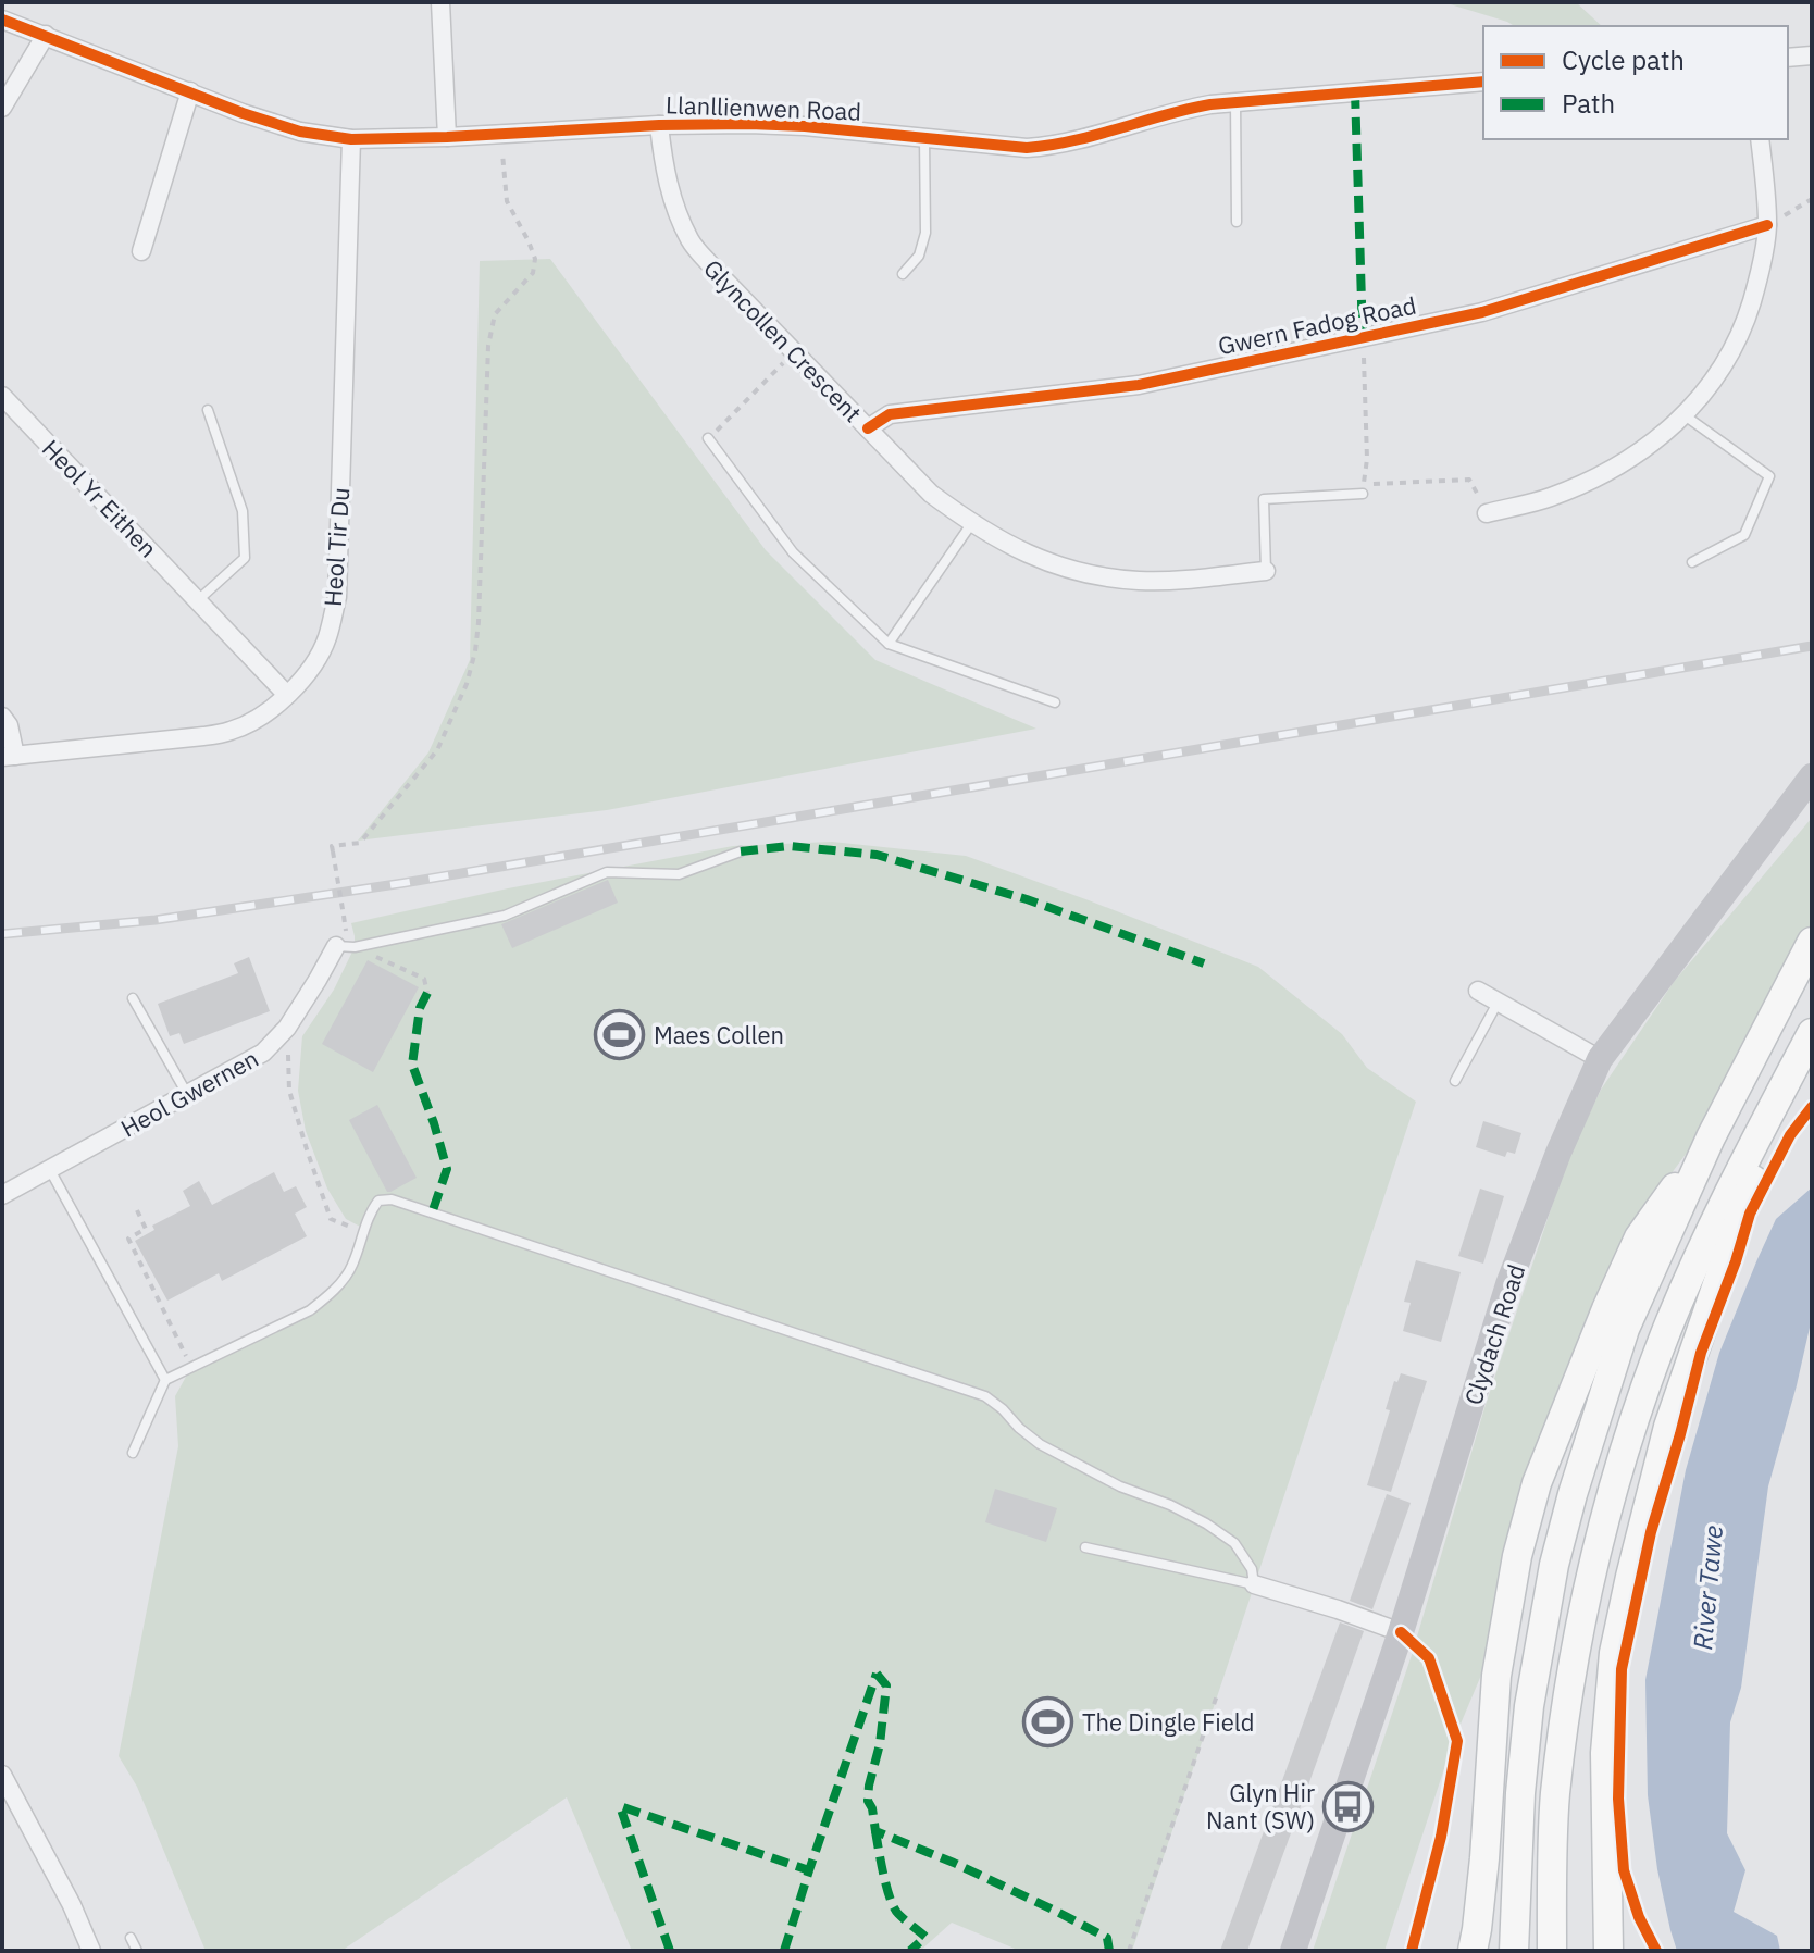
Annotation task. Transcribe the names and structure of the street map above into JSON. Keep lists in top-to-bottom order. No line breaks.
{"streets":{"main road":["Clydach Road"],"street":["Llanllienwen Road","Gwern Fadog Road","Glyncollen Crescent","Heol Yr Eithen","Heol Tir Du","Heol Gwernen"]},"crossings":[["Llanllienwen Road","Glyncollen Crescent"],["Llanllienwen Road","Heol Tir Du"],["Gwern Fadog Road","Glyncollen Crescent"],["Heol Yr Eithen","Heol Tir Du"]],"water":["River Tawe"],"places":{"sports":["Maes Collen","The Dingle Field"],"bus stop":["Glyn Hir Nant (SW)"]},"legend":["Cycle path","Path"]}
